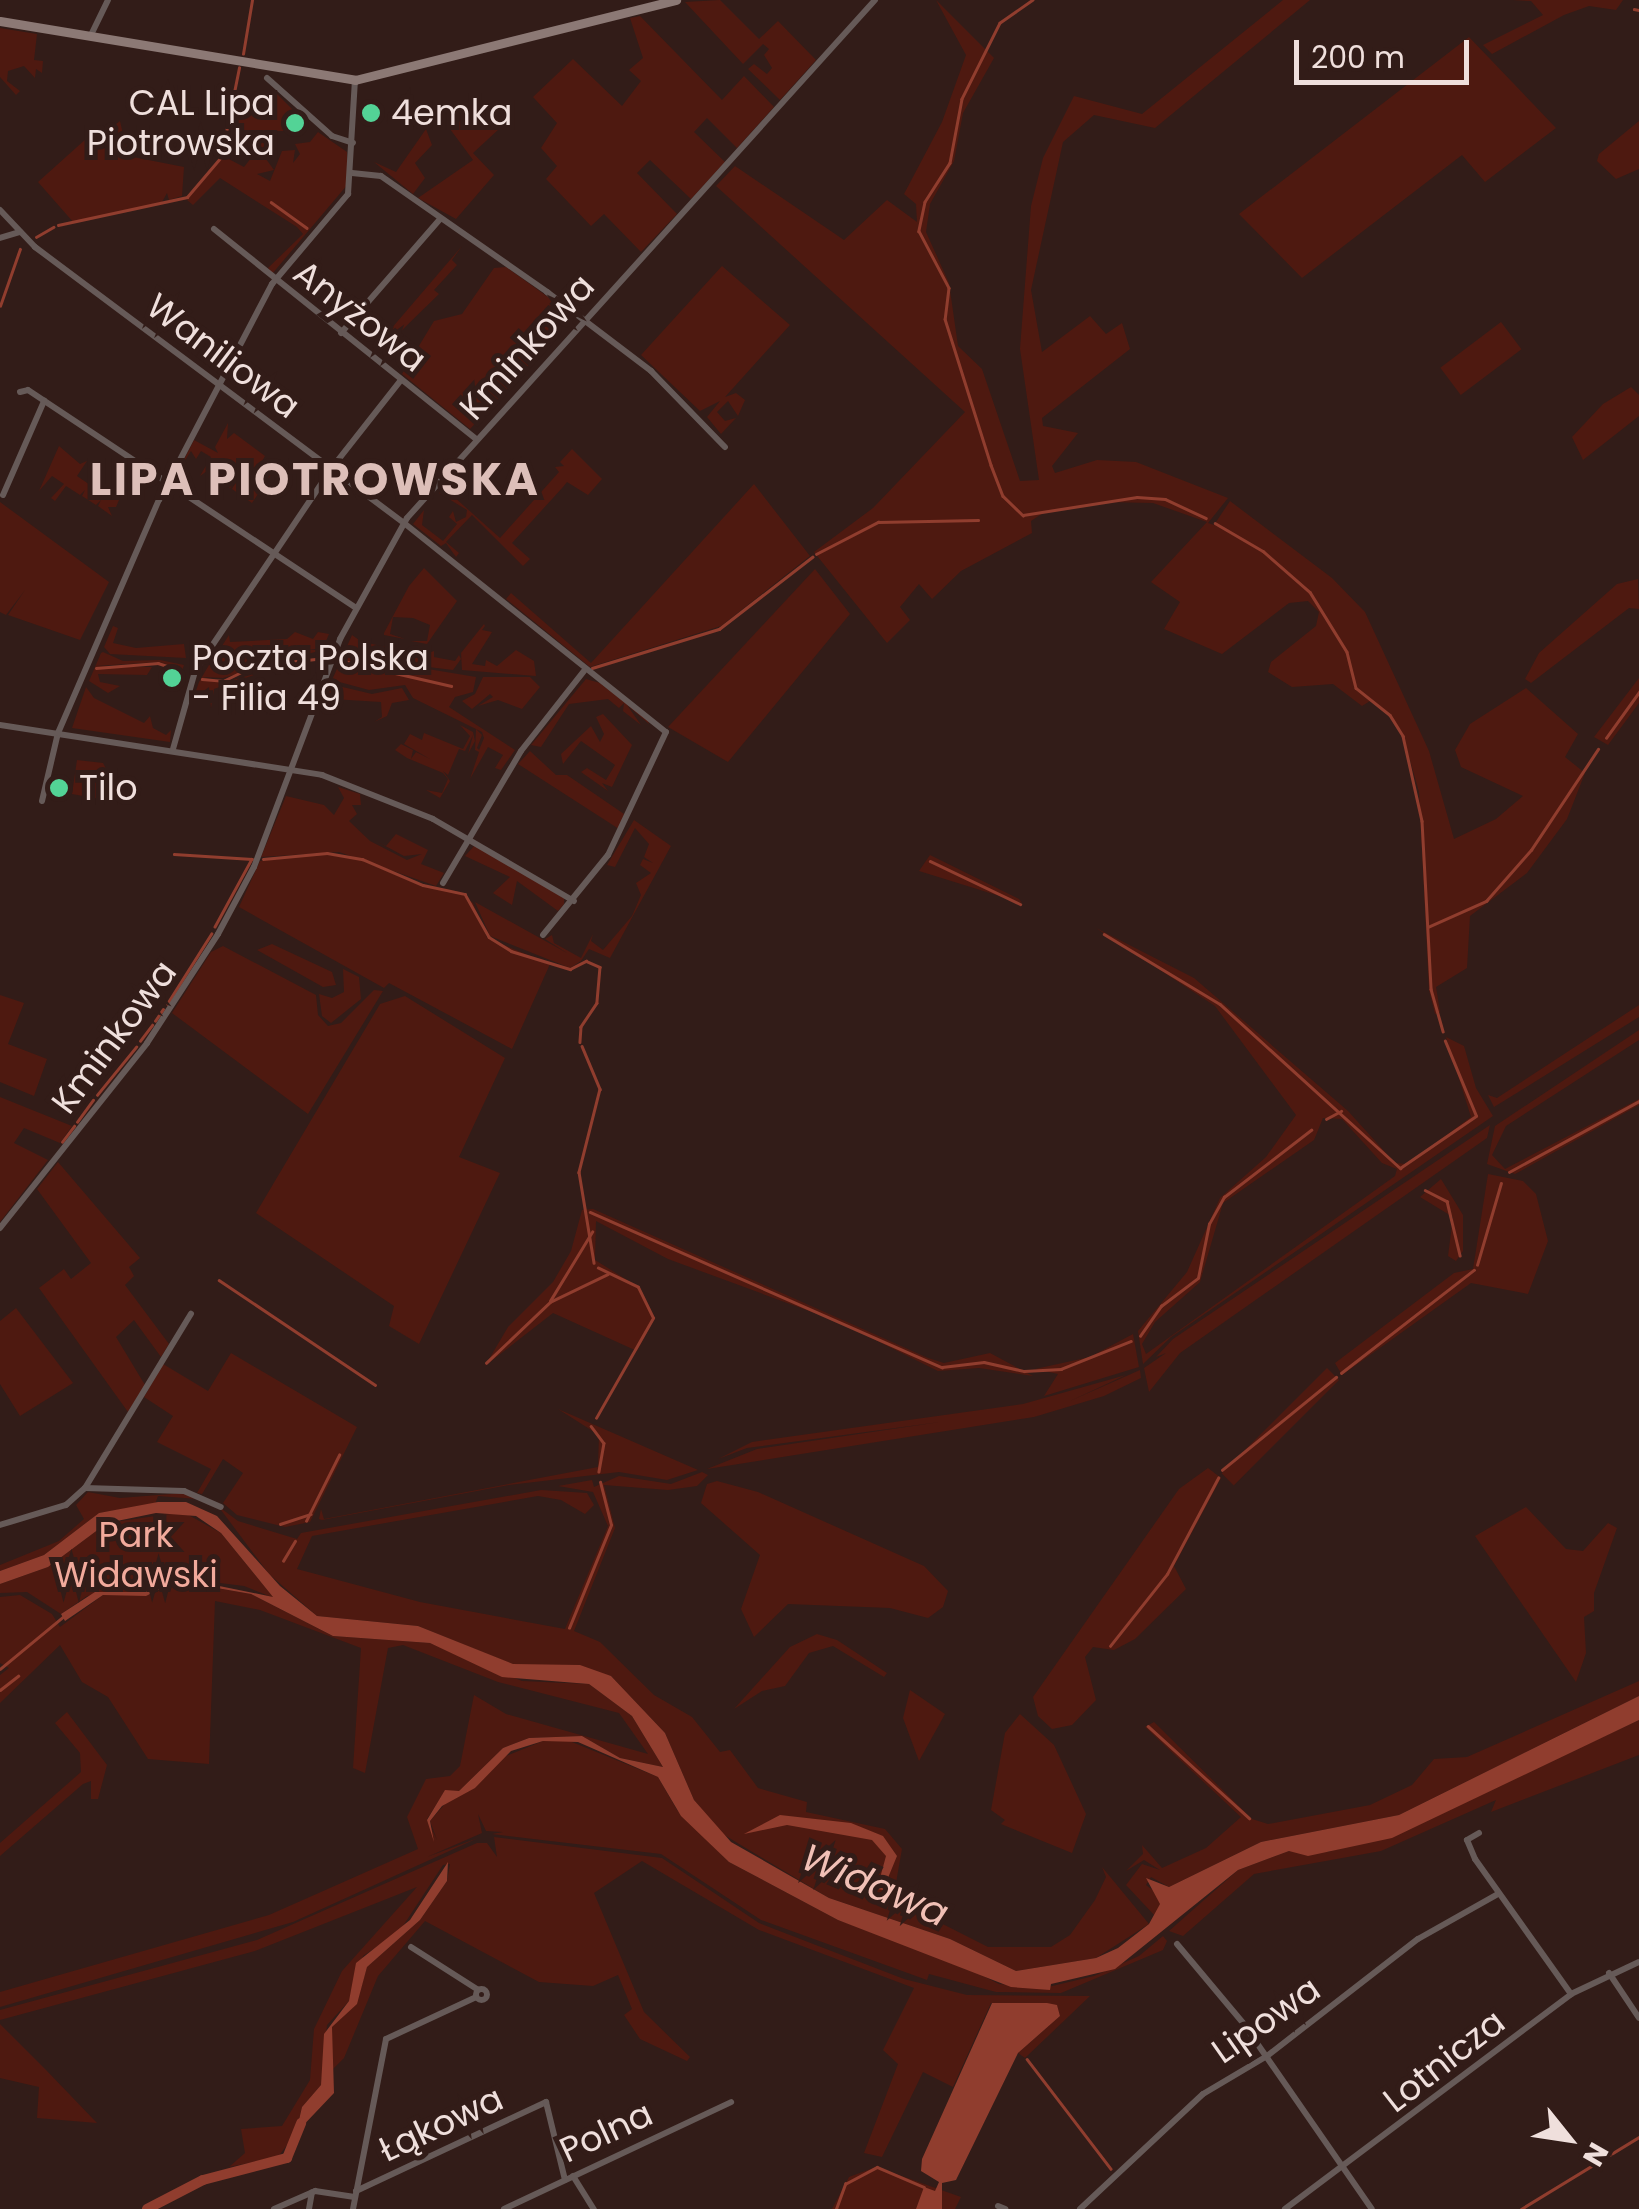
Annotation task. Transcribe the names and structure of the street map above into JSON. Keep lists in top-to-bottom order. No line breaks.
{"streets":{"street":["Anyżowa","Kminkowa","Waniliowa","Lipowa","Lotnicza","Łąkowa","Polna"]},"crossings":[["Anyżowa","Kminkowa"],["Kminkowa","Waniliowa"],["Łąkowa","Polna"]],"districts":["LIPA PIOTROWSKA"],"water":["Widawa"],"parks":["Park Widawski"],"places":["4emka","CAL Lipa Piotrowska","Poczta Polska - Filia 49","Tilo"],"scale_bar":"200 m","north":"bottom right"}
